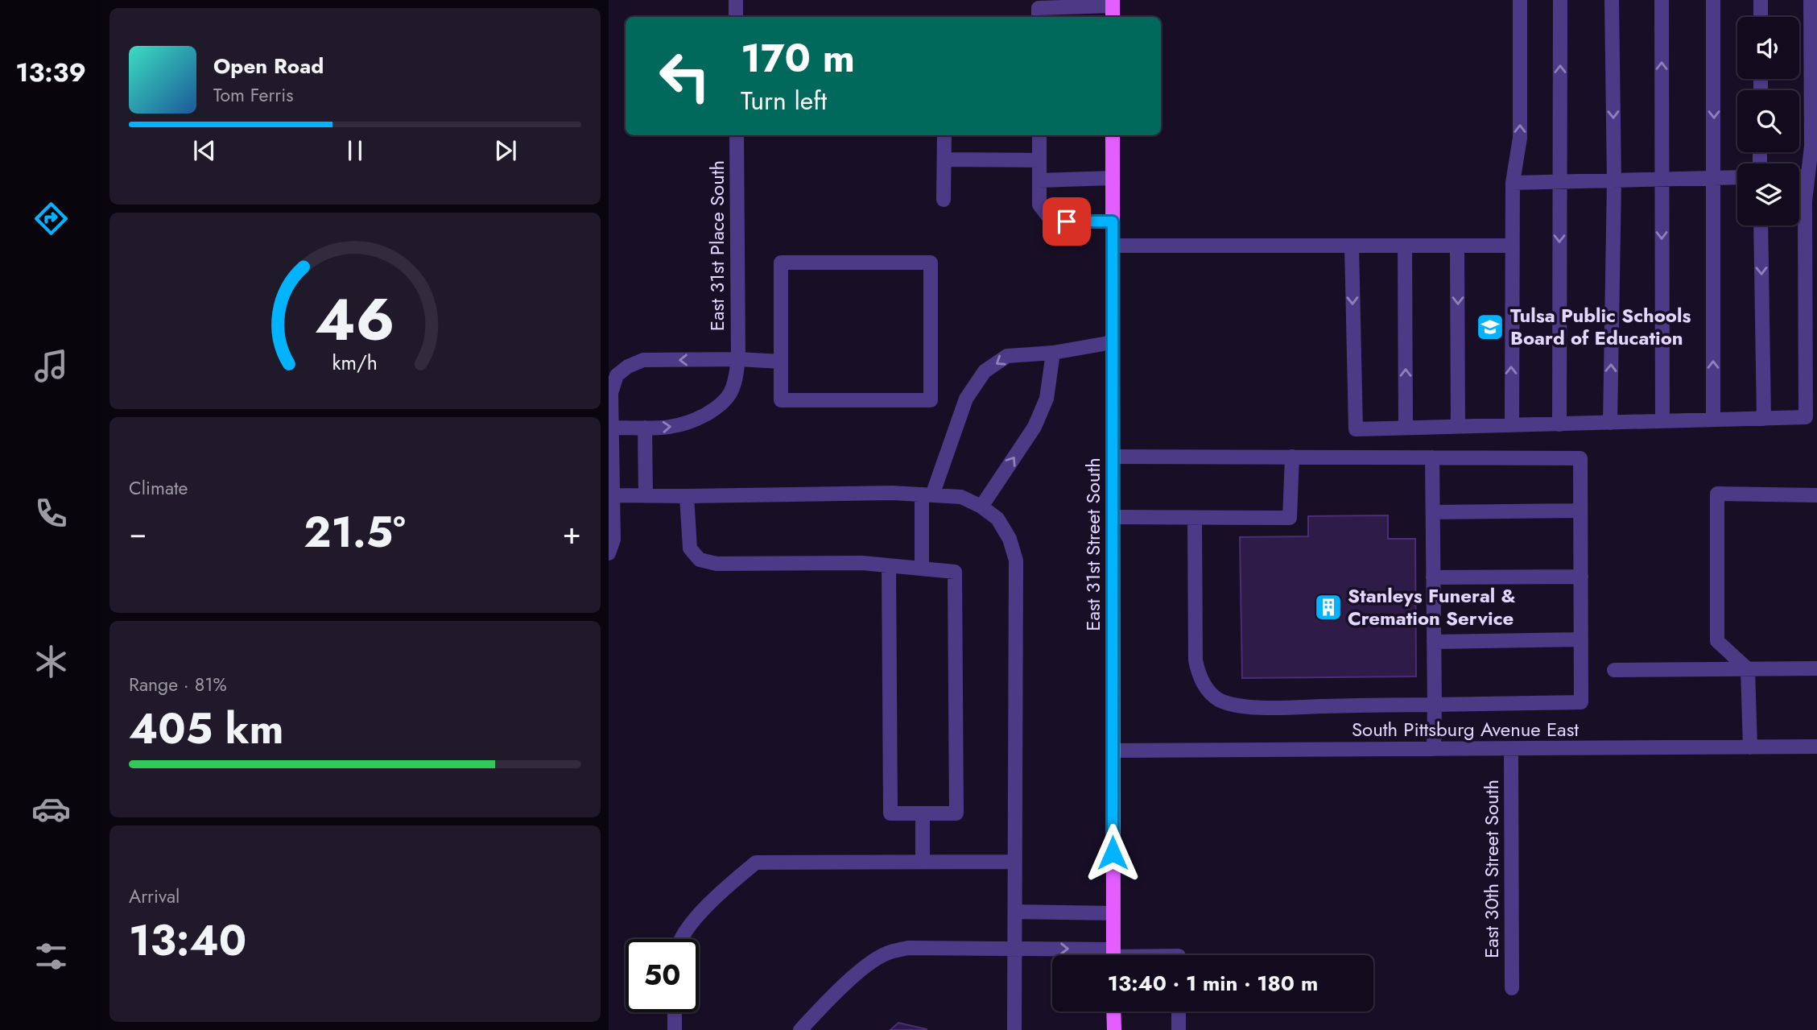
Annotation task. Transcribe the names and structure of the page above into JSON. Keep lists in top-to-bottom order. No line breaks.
{"streets":{"main road":["East 31st Street South"],"street":["East 31st Place South","South Pittsburg Avenue East","East 30th Street South"]},"crossings":[["East 31st Street South","South Pittsburg Avenue East"],["South Pittsburg Avenue East","East 30th Street South"]],"places":{"school or university":["Tulsa Public Schools Board of Education"],"building":["Stanleys Funeral & Cremation Service"]},"page":{"tabs":"13:39","turn":["170 m","Turn left"],"song":["Open Road","Tom Ferris"],"tile":["Climate",["Range · 81%","405 km"],["Arrival","13:40"]],"heat":["−","21.5°","+"],"limit":"50","trip":"13:40 · 1 min · 180 m","gauge":["46","km/h"]}}
